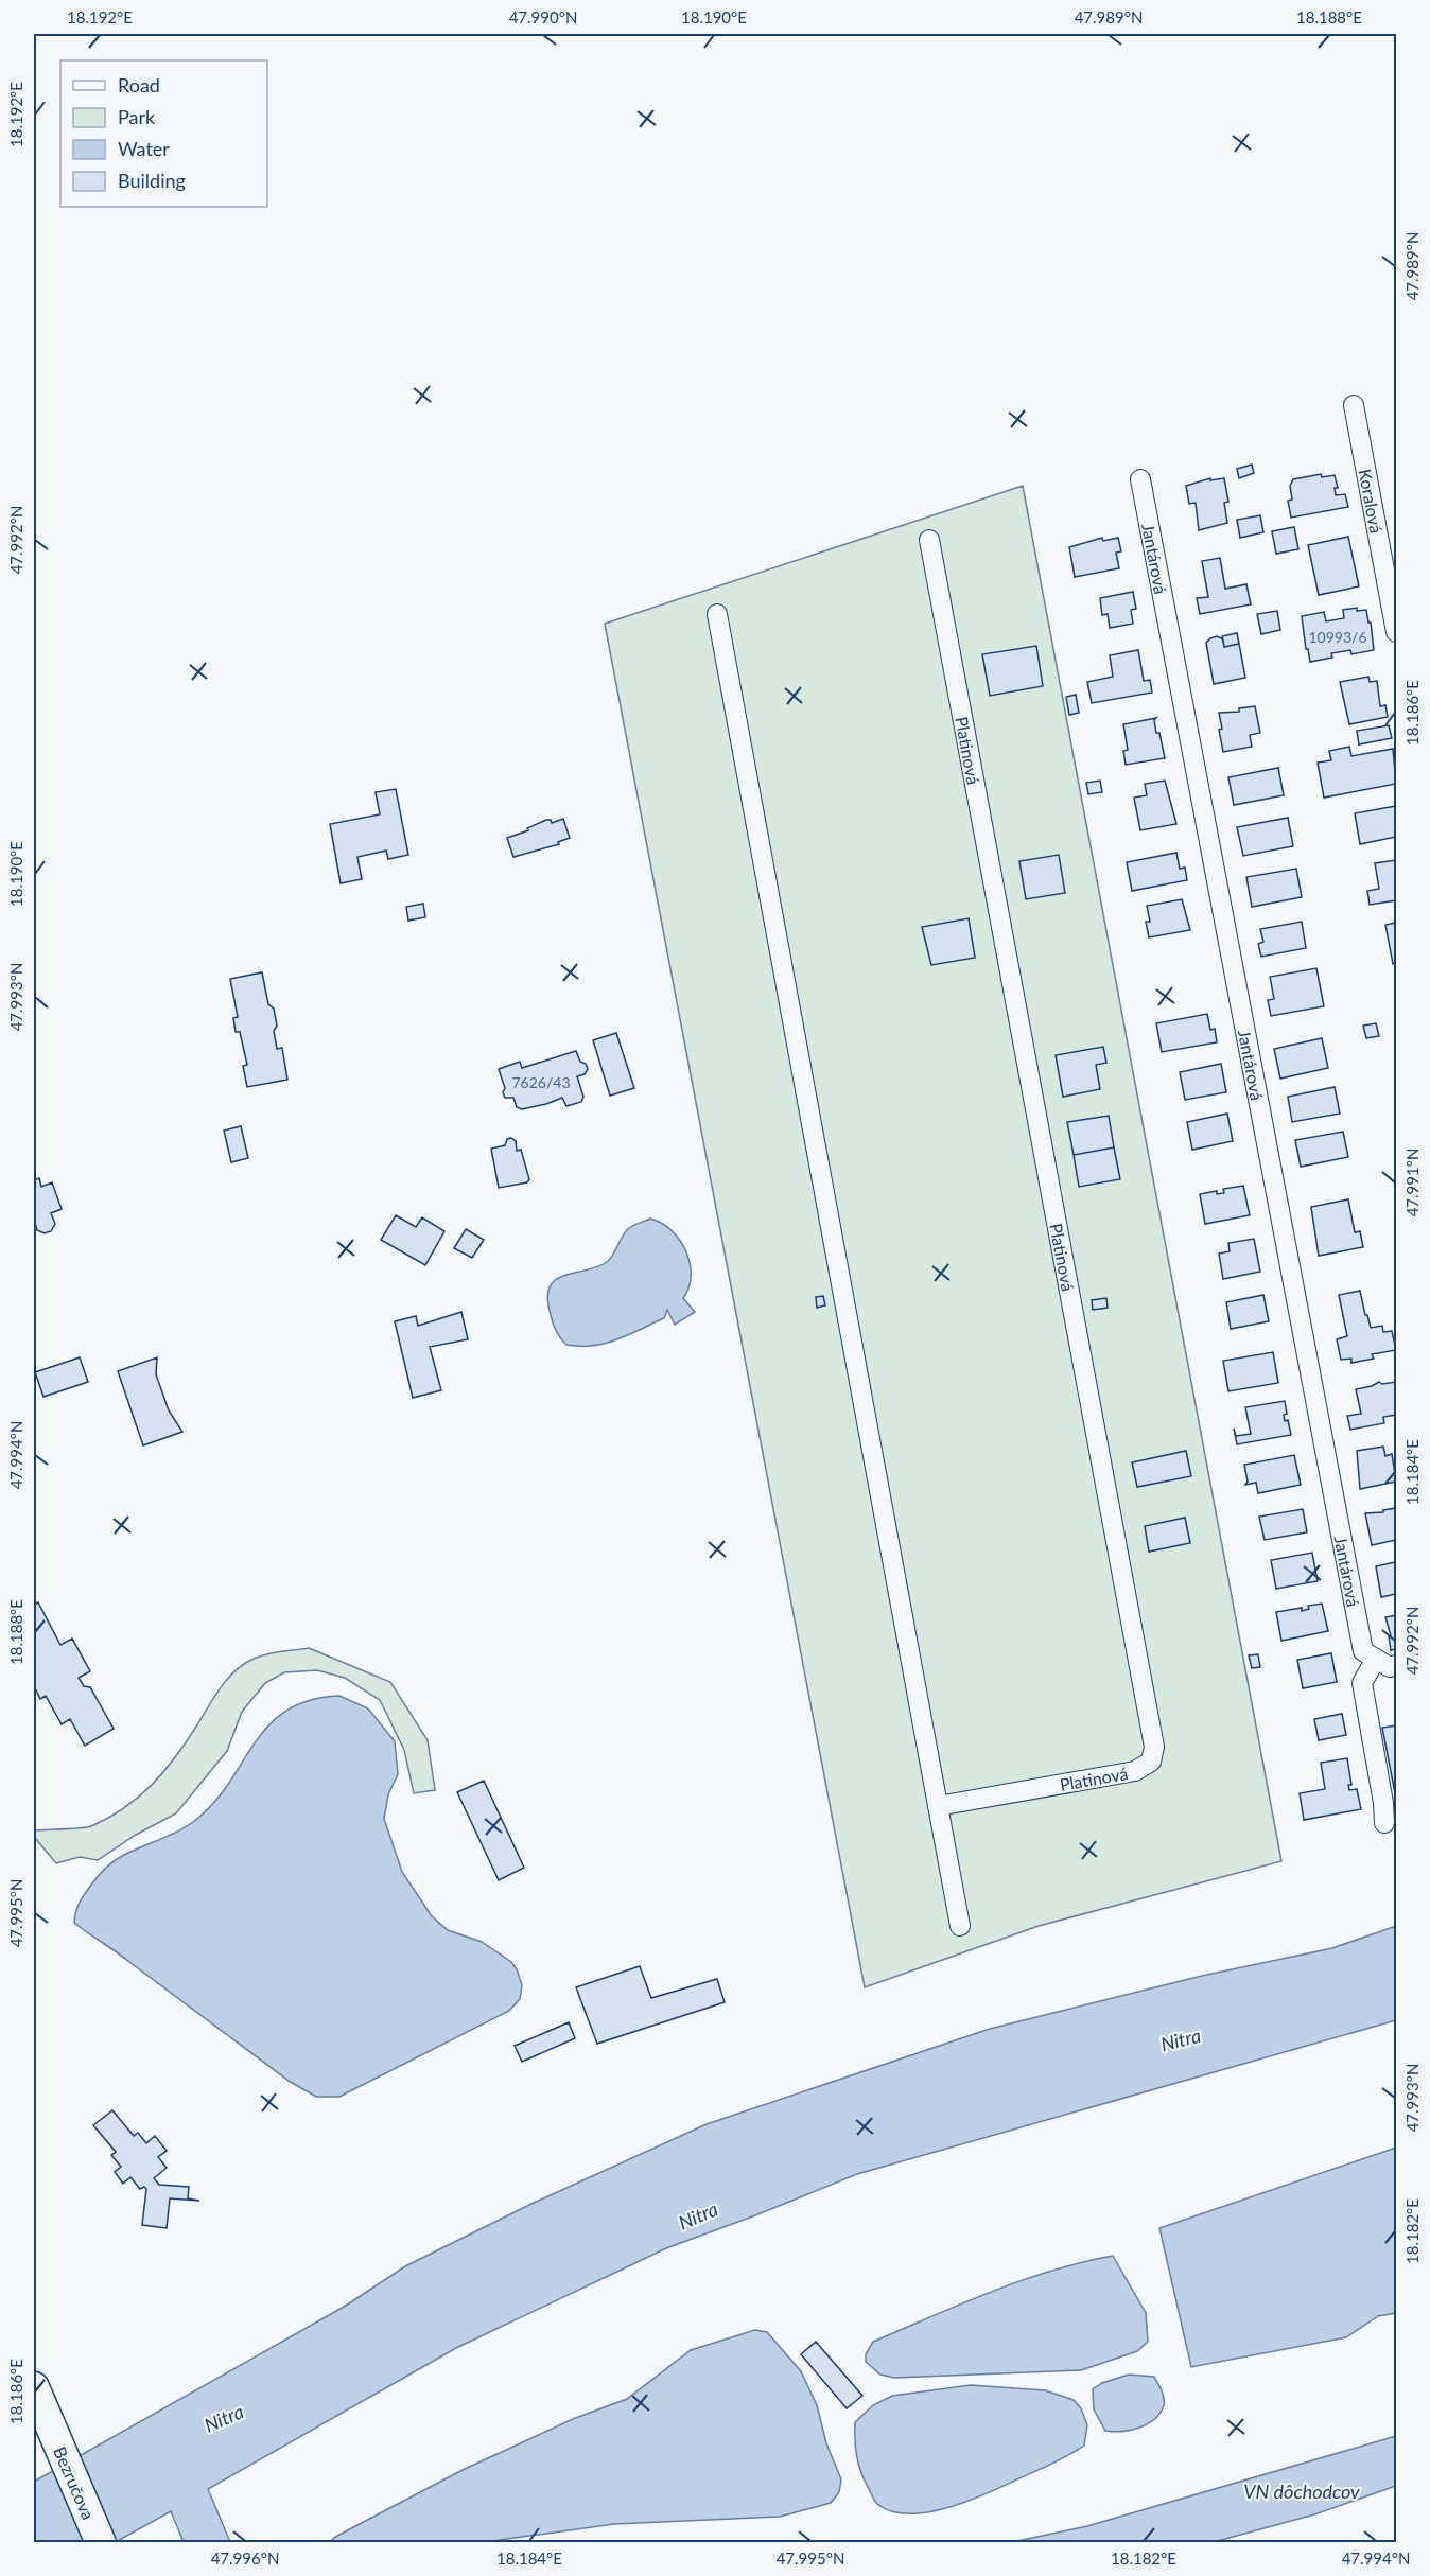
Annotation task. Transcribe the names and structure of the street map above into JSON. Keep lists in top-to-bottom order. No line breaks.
{"streets":{"main road":["Bezručova"],"street":["Koralová","Jantárová","Platinová"]},"water":["Nitra","VN dôchodcov"],"house_numbers":["10993/6","7626/43"],"legend":["Road","Park","Water","Building"],"coordinates":["18.192°E","47.990°N","18.190°E","47.989°N","18.188°E","47.992°N","18.186°E","47.993°N","47.991°N","47.994°N","18.184°E","47.995°N","18.182°E","47.996°N"]}
